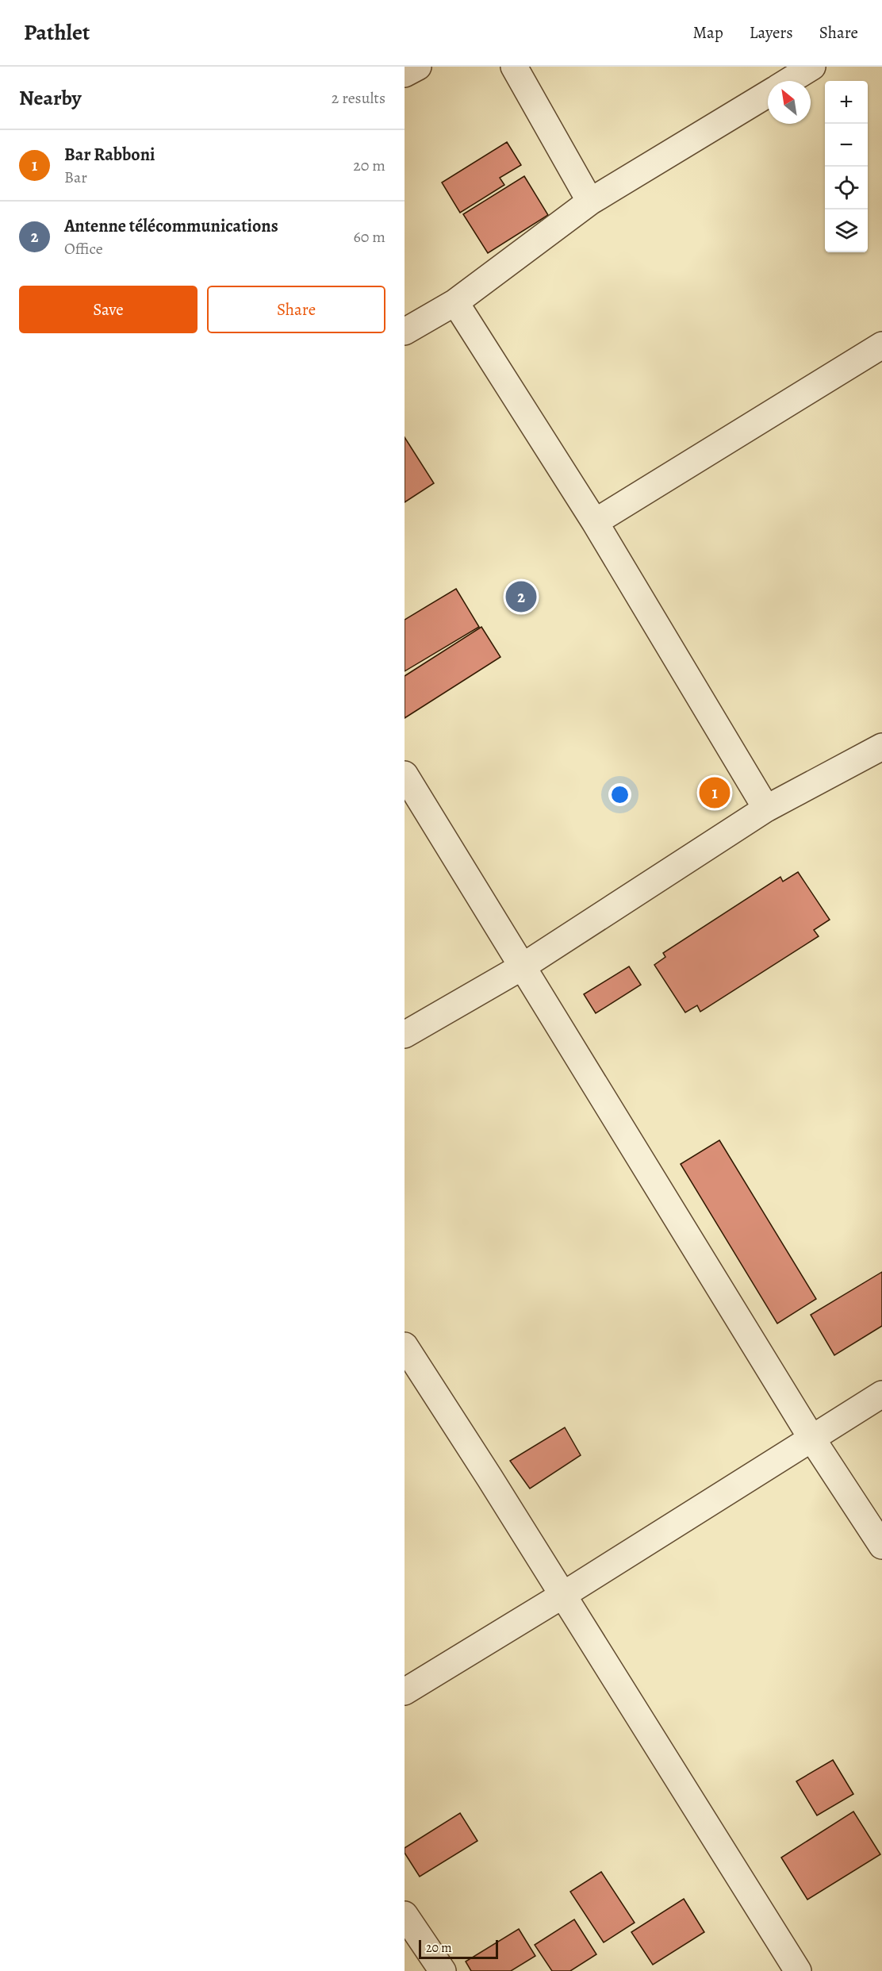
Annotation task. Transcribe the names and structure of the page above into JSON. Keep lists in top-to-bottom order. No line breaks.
{"scale_bar":"20 m","north":"top left","page":{"header":"Pathlet","nav":["Map","Layers","Share"],"heading":["Nearby","2 results"],"map_buttons":["+","−"],"list":[{"mark":"1","name":"Bar Rabboni","note":"Bar","value":"20 m"},{"mark":"2","name":"Antenne télécommunications","note":"Office","value":"60 m"}],"buttons":["Save","Share"],"pins":["2","1"],"scale":"20 m"}}
